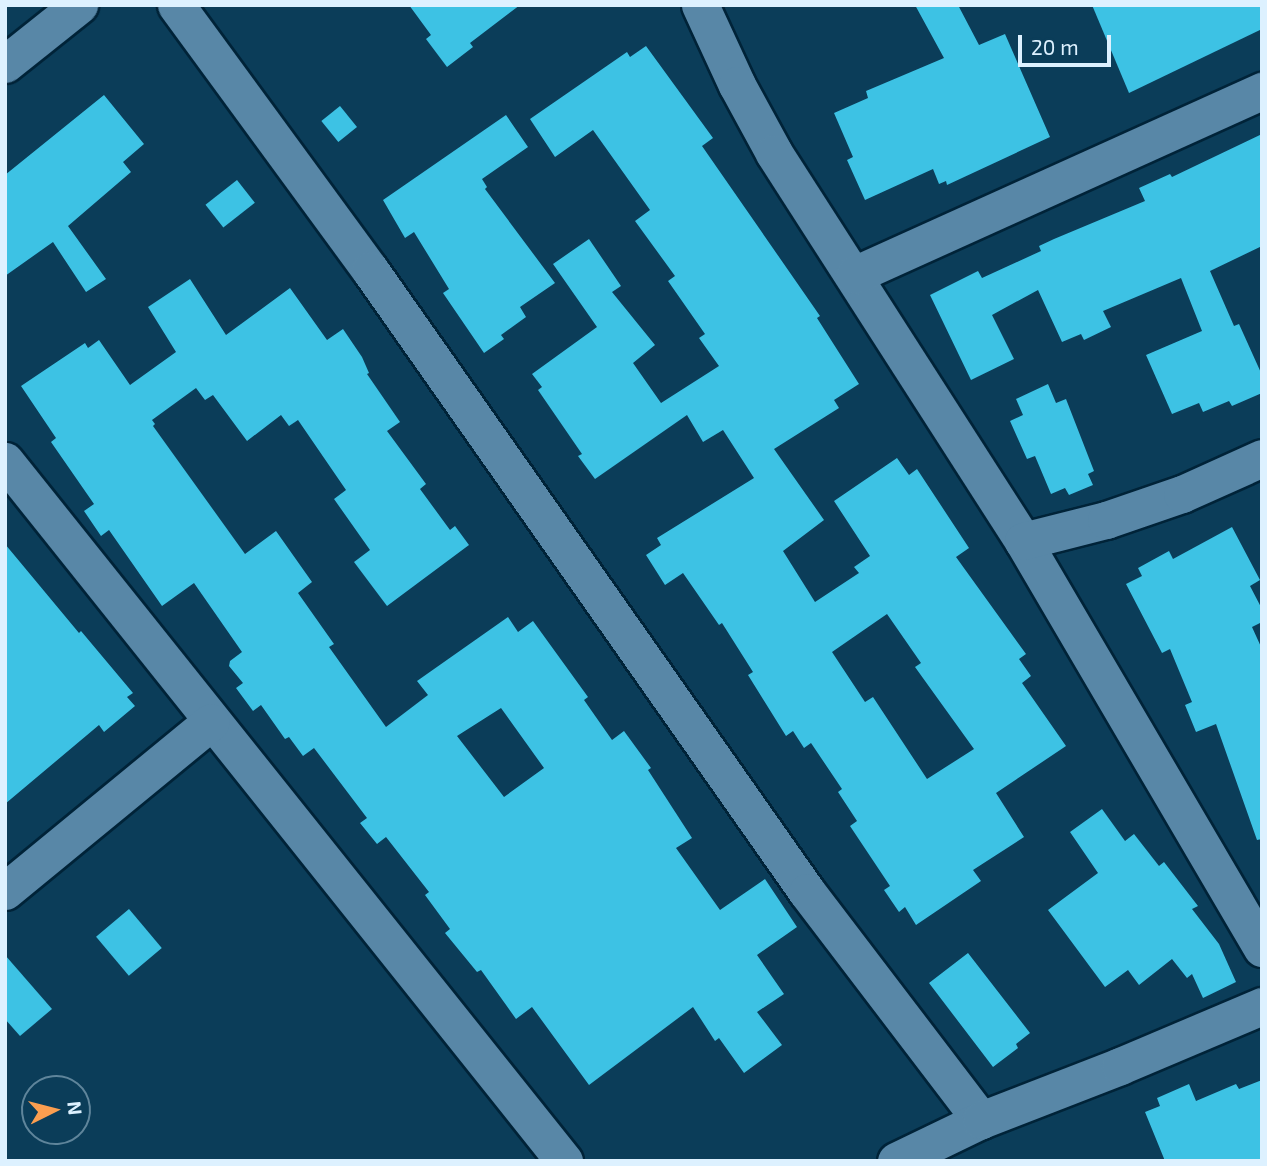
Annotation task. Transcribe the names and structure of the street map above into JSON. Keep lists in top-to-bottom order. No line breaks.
{"scale_bar":"20 m","north":"right"}
